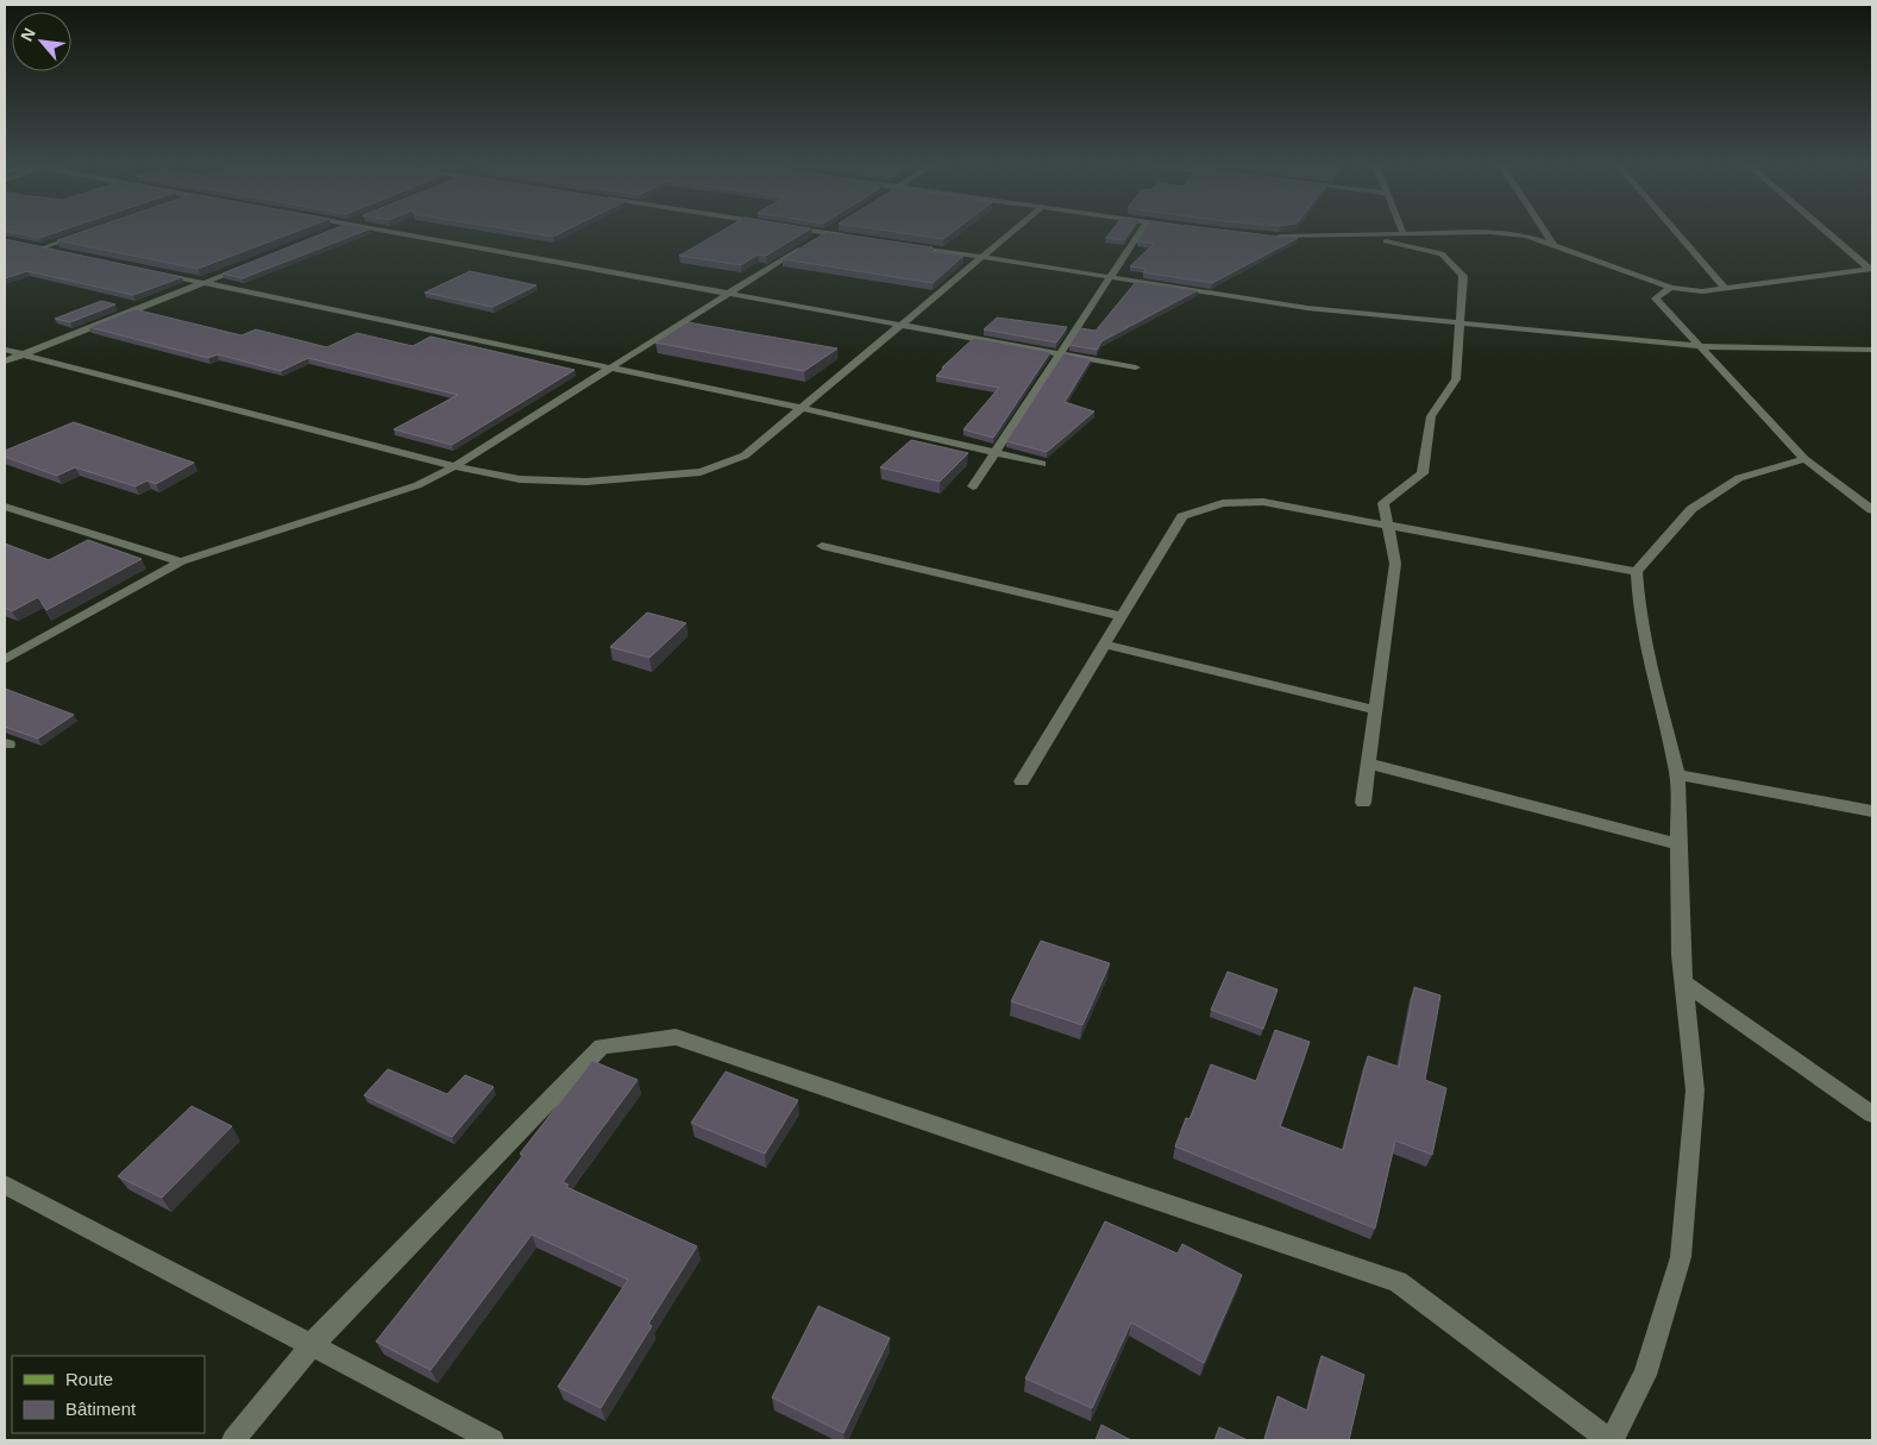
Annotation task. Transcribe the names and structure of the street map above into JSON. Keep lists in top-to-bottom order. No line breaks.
{"legend":["Route","Bâtiment"],"north":"top left"}
